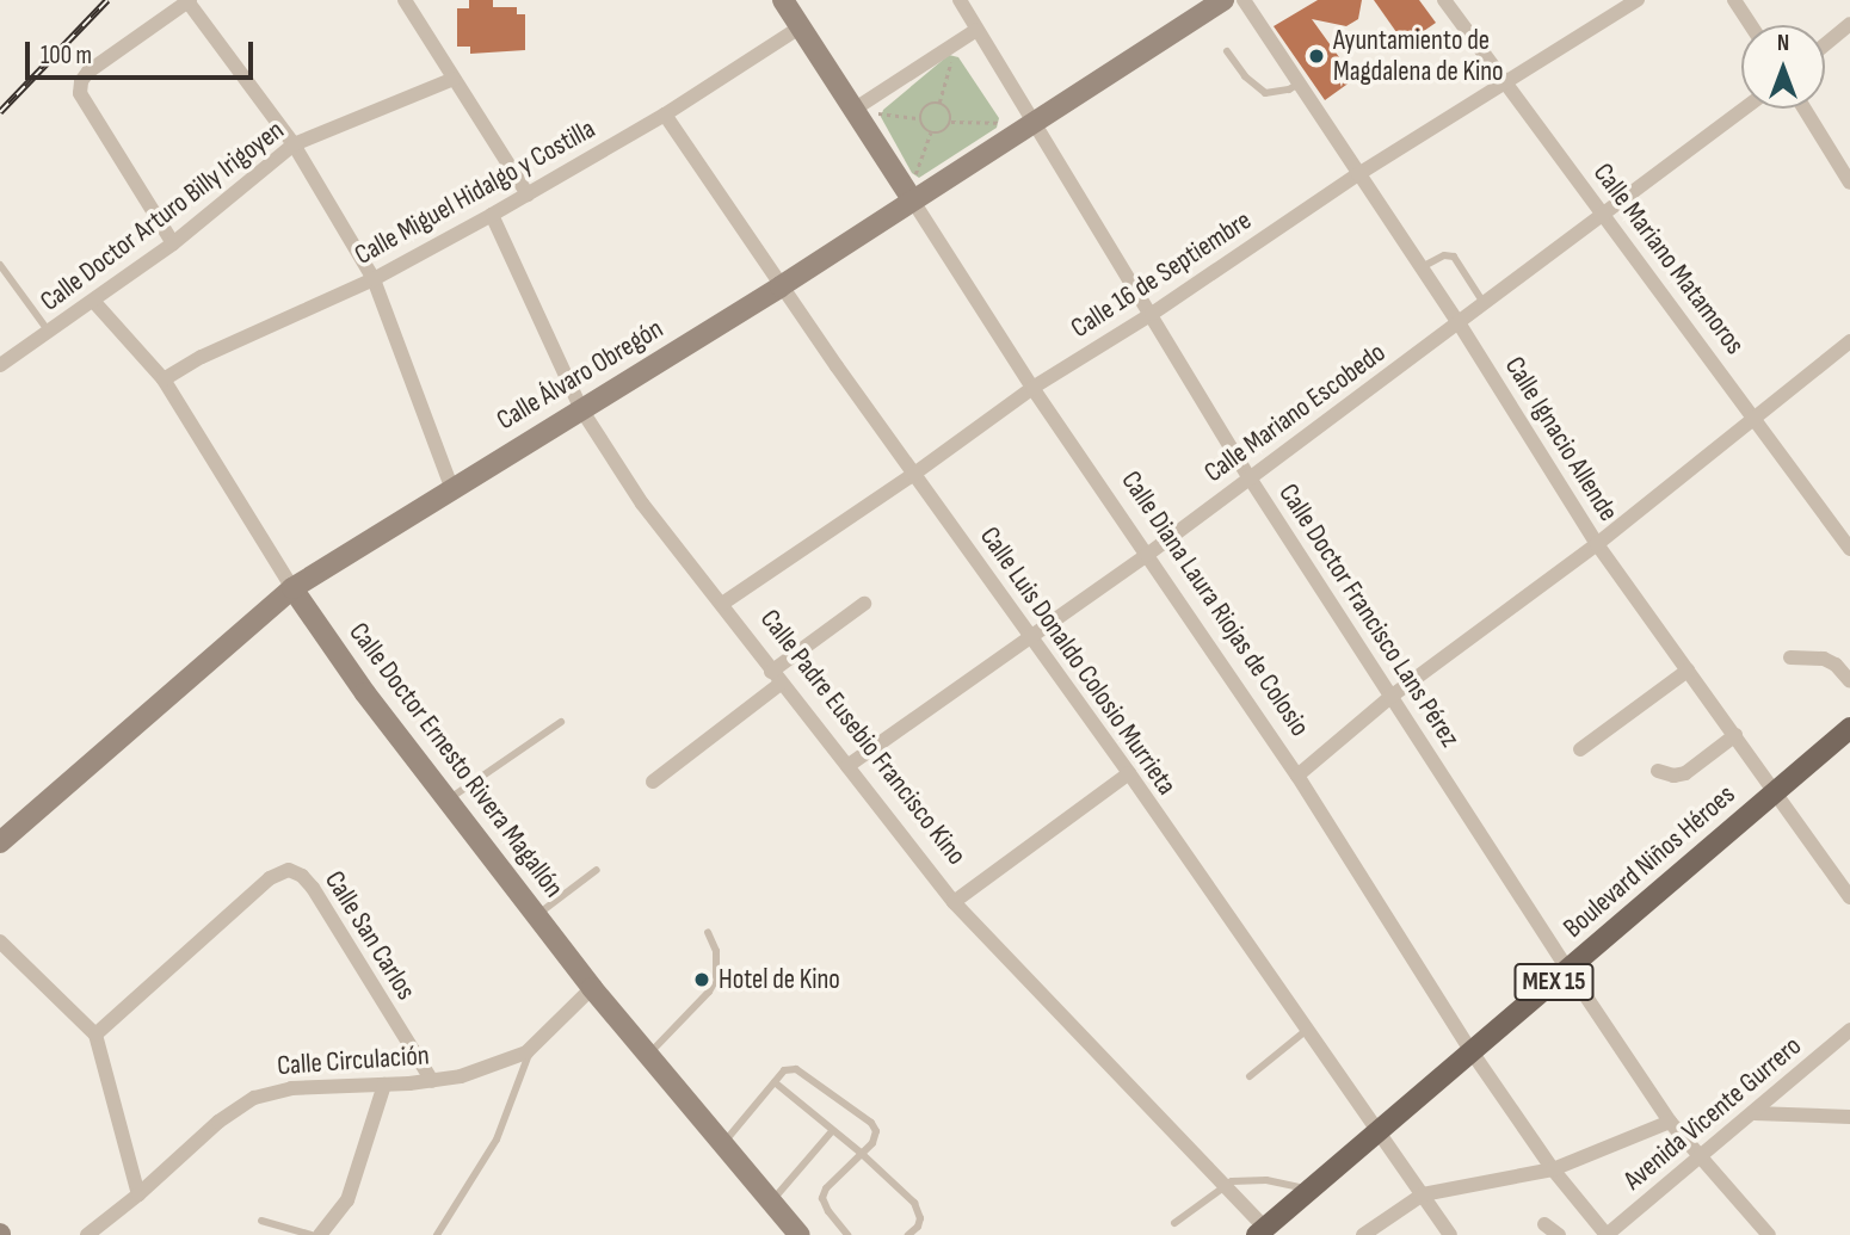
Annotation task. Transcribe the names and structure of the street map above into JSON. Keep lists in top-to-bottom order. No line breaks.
{"streets":{"main road":["Boulevard Niños Héroes","MEX 15"],"street":["Calle Miguel Hidalgo y Costilla","Calle Doctor Arturo Billy Irigoyen","Calle Mariano Matamoros","Calle 16 de Septiembre","Calle Álvaro Obregón","Calle Mariano Escobedo","Calle Ignacio Allende","Calle Diana Laura Riojas de Colosio","Calle Doctor Francisco Lans Pérez","Calle Luis Donaldo Colosio Murrieta","Calle Padre Eusebio Francisco Kino","Calle Doctor Ernesto Rivera Magallón","Calle San Carlos","Calle Circulación","Avenida Vicente Gurrero"]},"crossings":[["Calle Miguel Hidalgo y Costilla","Calle Diana Laura Riojas de Colosio"],["Calle Miguel Hidalgo y Costilla","Calle Luis Donaldo Colosio Murrieta"],["Calle Miguel Hidalgo y Costilla","Calle Padre Eusebio Francisco Kino"],["Calle Miguel Hidalgo y Costilla","Calle Doctor Ernesto Rivera Magallón"],["Calle Doctor Arturo Billy Irigoyen","Calle Doctor Ernesto Rivera Magallón"],["Calle Mariano Matamoros","Calle 16 de Septiembre"],["Calle Mariano Matamoros","Calle Mariano Escobedo"],["Calle 16 de Septiembre","Calle Ignacio Allende"],["Calle 16 de Septiembre","Calle Diana Laura Riojas de Colosio"],["Calle 16 de Septiembre","Calle Doctor Francisco Lans Pérez"],["Calle 16 de Septiembre","Calle Luis Donaldo Colosio Murrieta"],["Calle 16 de Septiembre","Calle Padre Eusebio Francisco Kino"],["Calle Álvaro Obregón","Calle Diana Laura Riojas de Colosio"],["Calle Álvaro Obregón","Calle Doctor Francisco Lans Pérez"],["Calle Álvaro Obregón","Calle Luis Donaldo Colosio Murrieta"],["Calle Álvaro Obregón","Calle Padre Eusebio Francisco Kino"],["Calle Álvaro Obregón","Calle Doctor Ernesto Rivera Magallón"],["Calle Mariano Escobedo","Calle Ignacio Allende"],["Calle Mariano Escobedo","Calle Diana Laura Riojas de Colosio"],["Calle Mariano Escobedo","Calle Doctor Francisco Lans Pérez"],["Calle Mariano Escobedo","Calle Luis Donaldo Colosio Murrieta"],["Calle Mariano Escobedo","Calle Padre Eusebio Francisco Kino"],["Calle Ignacio Allende","Boulevard Niños Héroes"],["Calle Diana Laura Riojas de Colosio","Boulevard Niños Héroes"],["Calle Diana Laura Riojas de Colosio","Avenida Vicente Gurrero"],["Calle Doctor Francisco Lans Pérez","Boulevard Niños Héroes"],["Calle Doctor Francisco Lans Pérez","Avenida Vicente Gurrero"],["Calle Luis Donaldo Colosio Murrieta","Boulevard Niños Héroes"],["Calle Padre Eusebio Francisco Kino","Boulevard Niños Héroes"],["Calle Doctor Ernesto Rivera Magallón","Calle Circulación"],["Calle San Carlos","Calle Circulación"]],"places":["Ayuntamiento de Magdalena de Kino","Hotel de Kino"],"scale_bar":"100 m","north":"top"}
